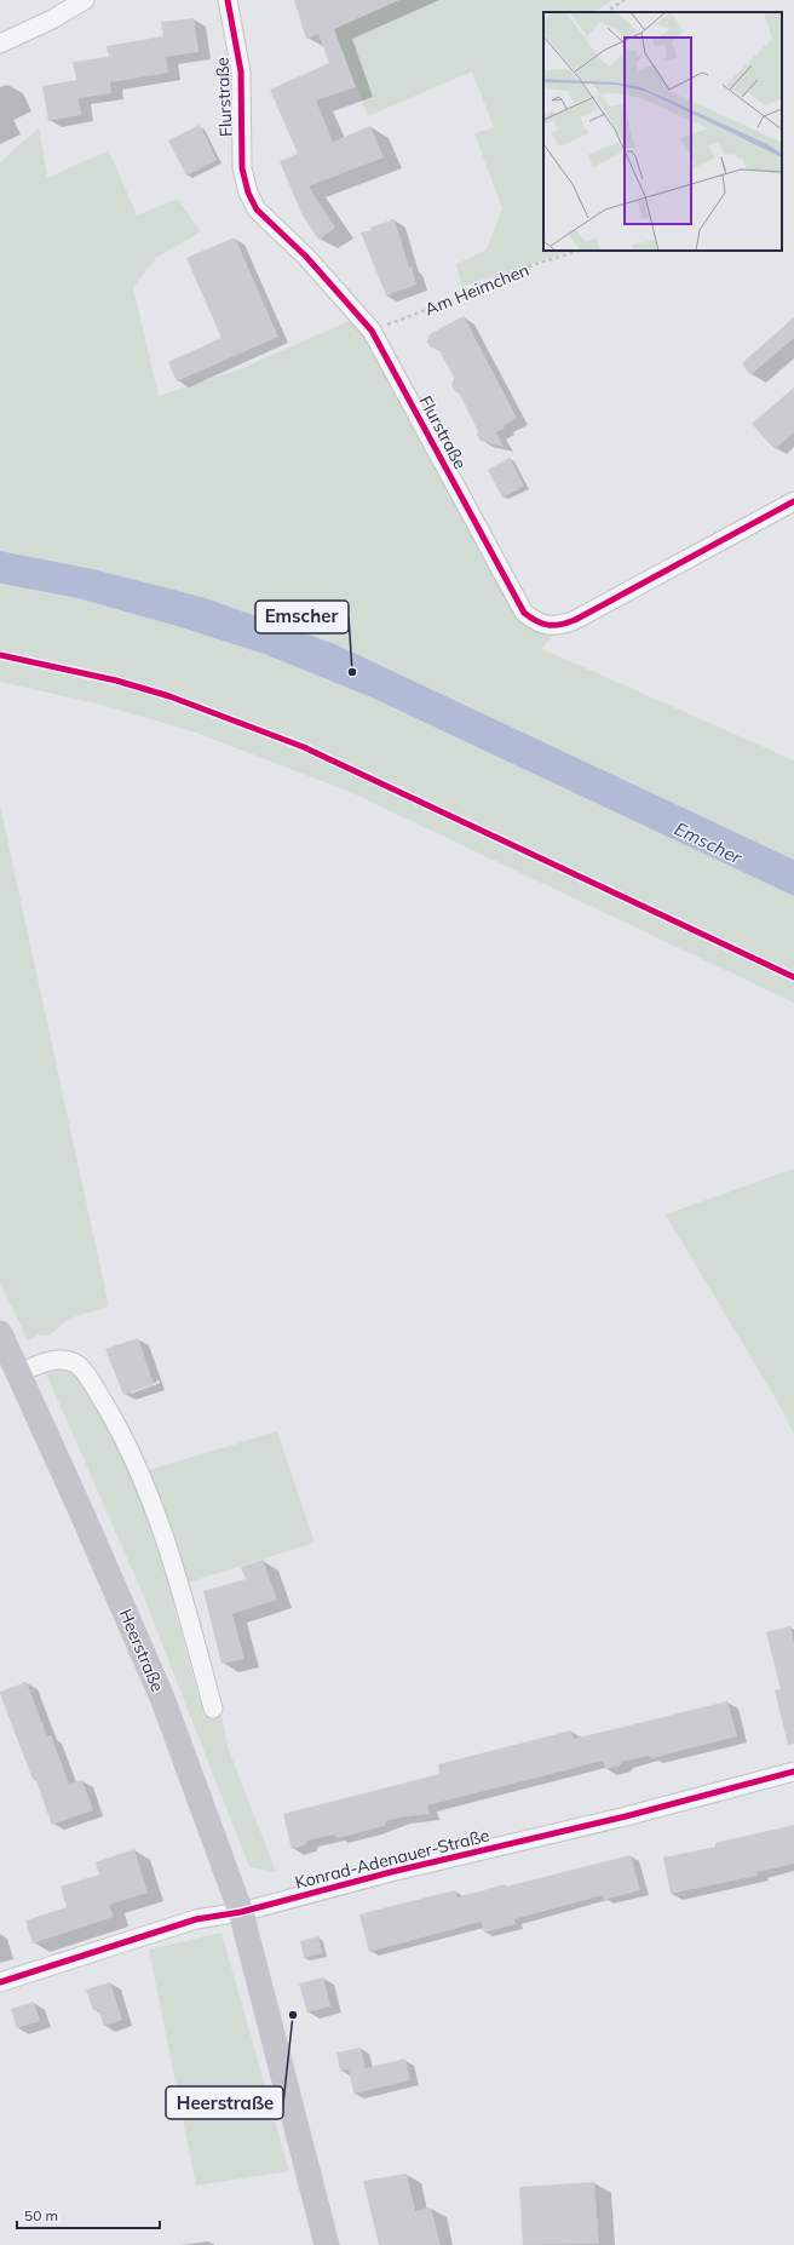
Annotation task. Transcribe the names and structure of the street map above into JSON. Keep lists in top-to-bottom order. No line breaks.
{"streets":{"main road":["Heerstraße"],"street":["Flurstraße","Konrad-Adenauer-Straße"],"path":["Am Heimchen"]},"crossings":[["Flurstraße","Am Heimchen"],["Heerstraße","Konrad-Adenauer-Straße"]],"water":["Emscher"],"places":["Emscher","Heerstraße"],"scale_bar":"50 m"}
